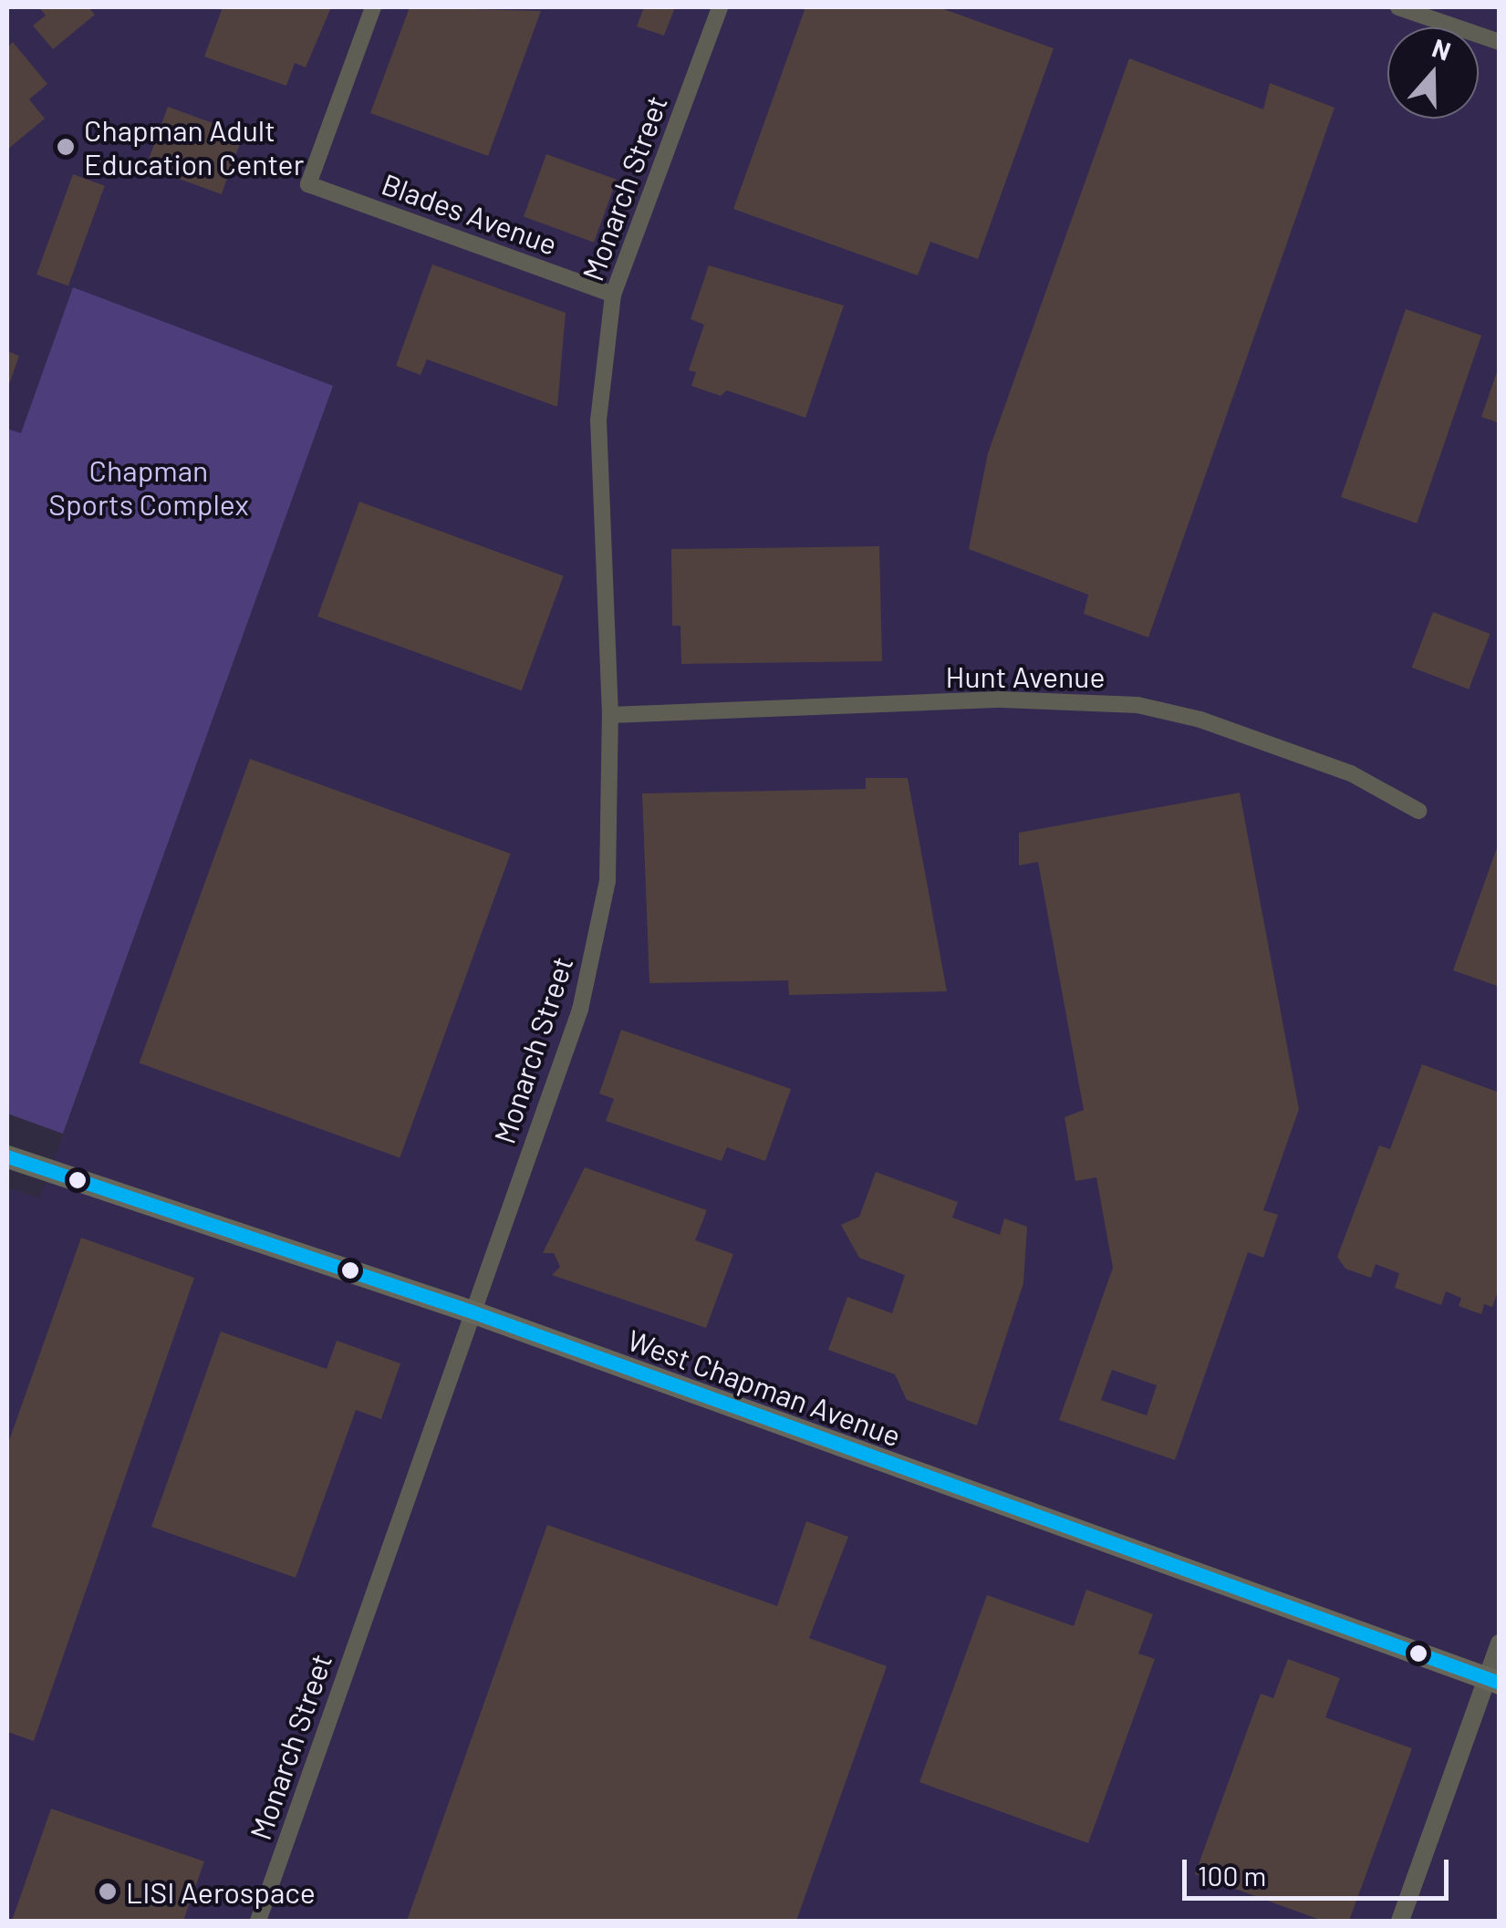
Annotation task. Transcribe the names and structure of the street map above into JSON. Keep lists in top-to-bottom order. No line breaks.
{"streets":{"main road":["West Chapman Avenue"],"street":["Monarch Street","Blades Avenue","Hunt Avenue"]},"crossings":[["Monarch Street","Blades Avenue"],["Monarch Street","Hunt Avenue"],["Monarch Street","West Chapman Avenue"]],"parks":["Chapman Sports Complex"],"places":["Chapman Adult Education Center","LISI Aerospace"],"scale_bar":"100 m","north":"top"}
